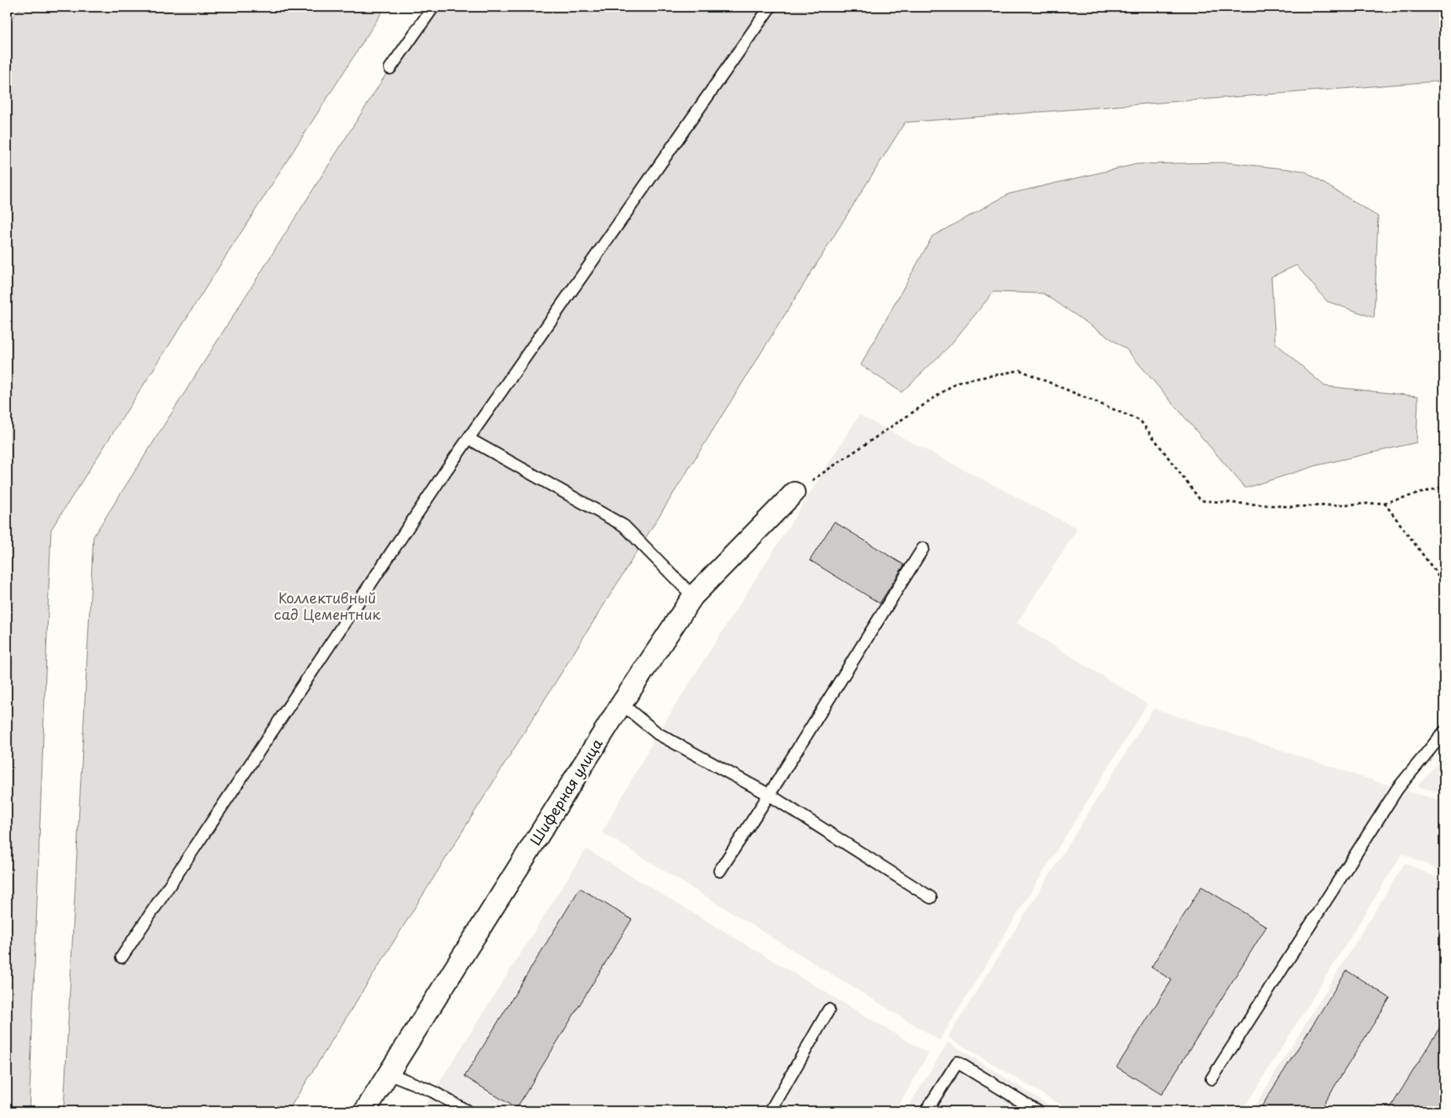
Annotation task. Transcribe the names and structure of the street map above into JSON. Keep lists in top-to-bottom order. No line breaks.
{"streets":{"street":["Шиферная улица"]},"parks":["Коллективный сад Цементник"]}
